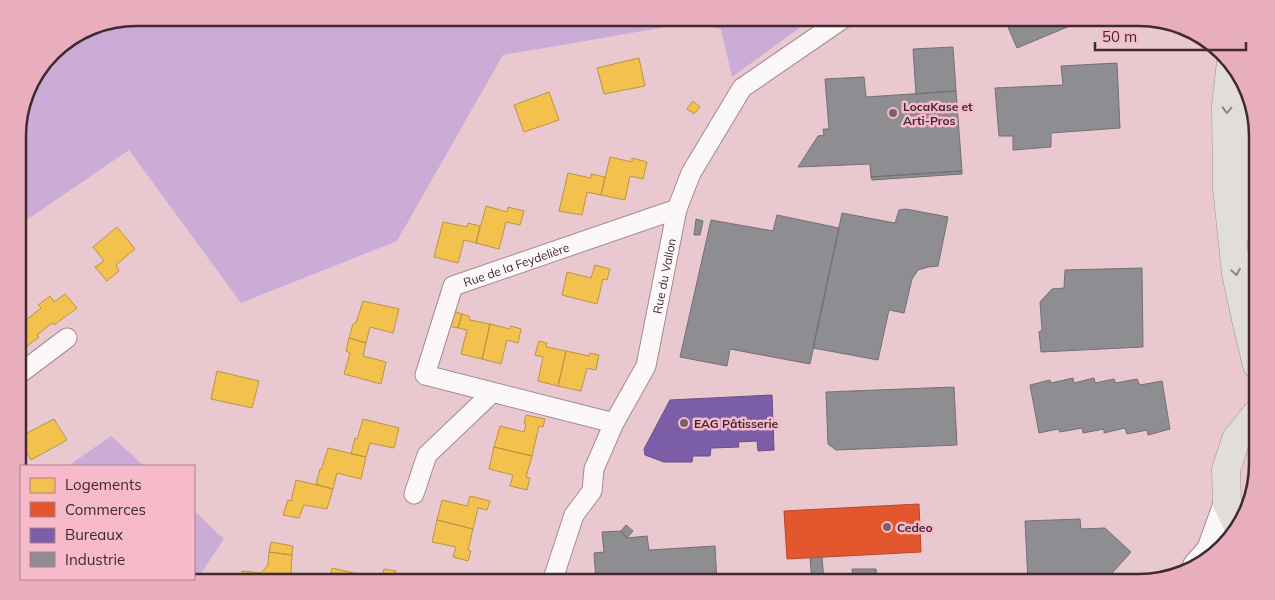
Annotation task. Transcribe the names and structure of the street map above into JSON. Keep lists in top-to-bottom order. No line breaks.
{"streets":{"street":["Rue de la Feydelière","Rue du Vallon"]},"crossings":[["Rue de la Feydelière","Rue du Vallon"]],"places":["LocaKase et Arti-Pros","EAG Pâtisserie","Cedeo"],"legend":["Logements","Commerces","Bureaux","Industrie"],"scale_bar":"50 m"}
